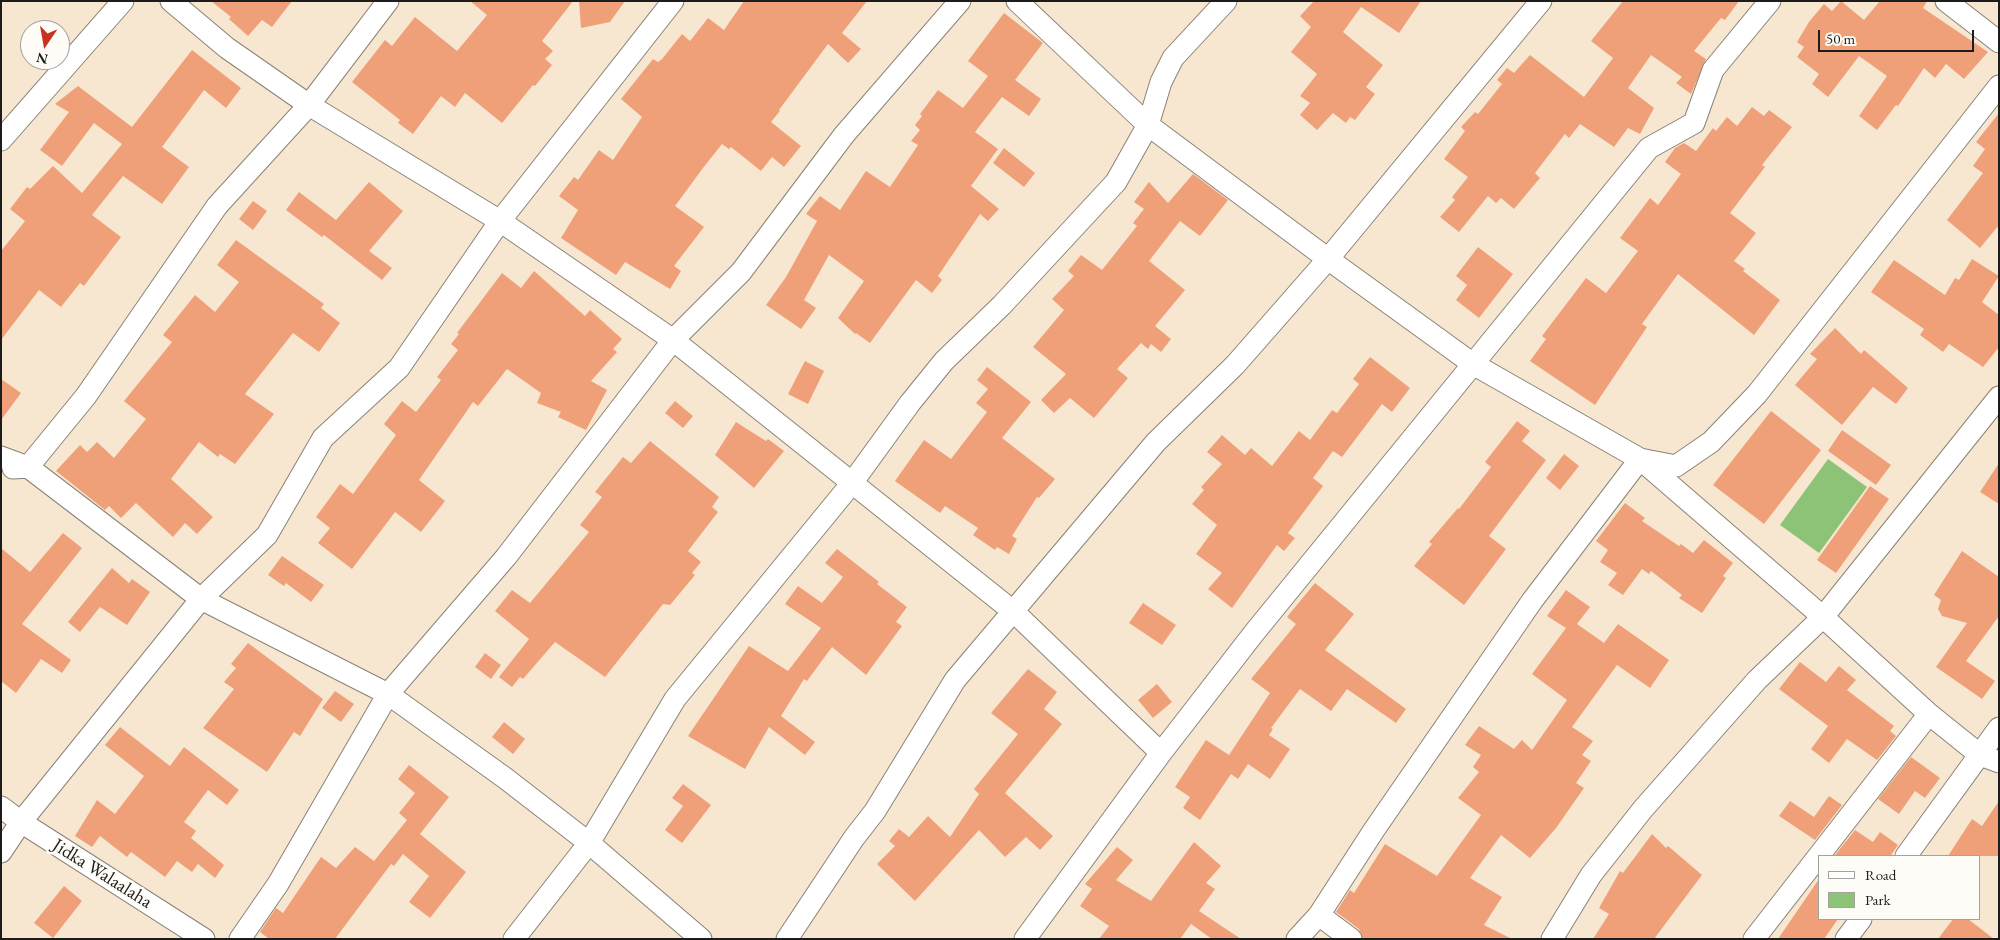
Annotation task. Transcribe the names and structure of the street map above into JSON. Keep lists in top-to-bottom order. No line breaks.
{"streets":{"street":["Jidka Walaalaha"]},"legend":["Road","Park"],"scale_bar":"50 m","north":"bottom"}
